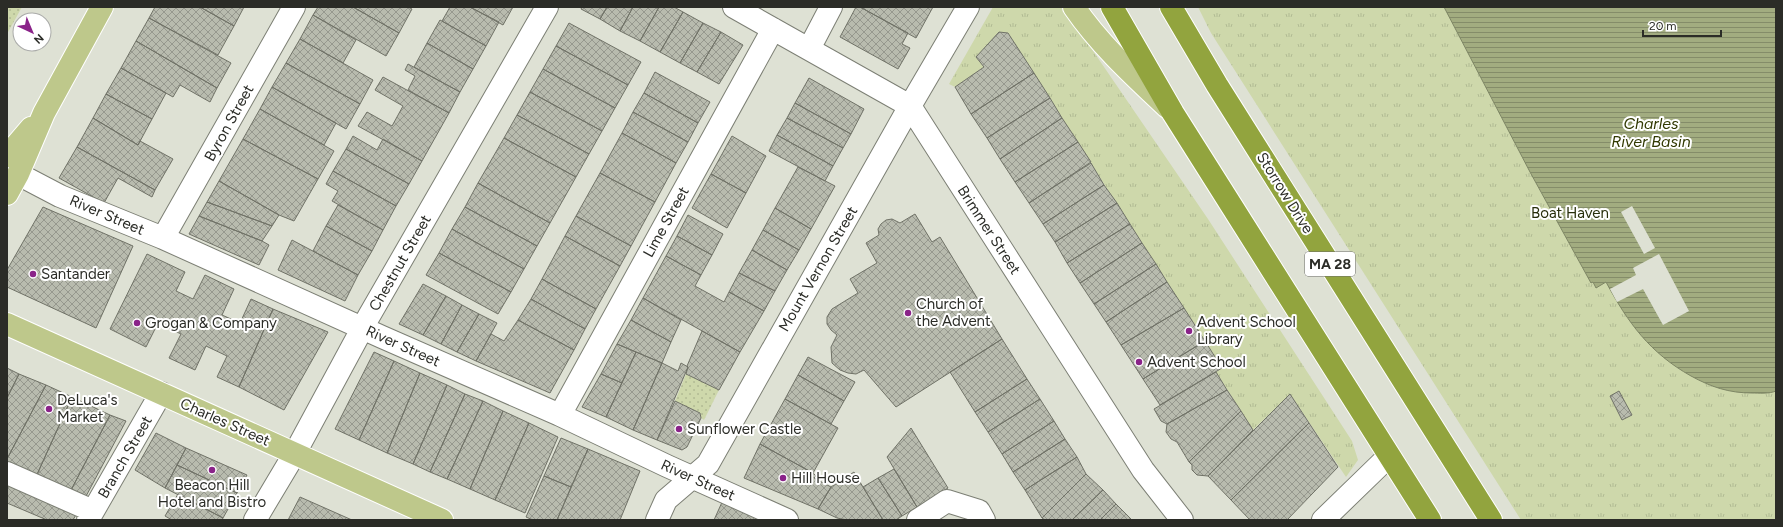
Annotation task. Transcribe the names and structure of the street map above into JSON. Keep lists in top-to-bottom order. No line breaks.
{"streets":{"highway":["Storrow Drive","MA 28"],"main road":["Charles Street"],"street":["Byron Street","River Street","Lime Street","Brimmer Street","Chestnut Street","Mount Vernon Street","Branch Street"]},"crossings":[["Byron Street","River Street"],["River Street","Lime Street"],["River Street","Chestnut Street"],["River Street","Mount Vernon Street"],["Lime Street","Brimmer Street"],["Brimmer Street","Mount Vernon Street"],["Chestnut Street","Charles Street"],["Charles Street","Branch Street"]],"water":["Charles River Basin"],"parks":["Boat Haven"],"places":["Santander","Church of the Advent","Grogan & Company","Advent School Library","Advent School","DeLuca's Market","Sunflower Castle","Beacon Hill Hotel and Bistro","Hill House"],"scale_bar":"20 m","north":"bottom right"}
